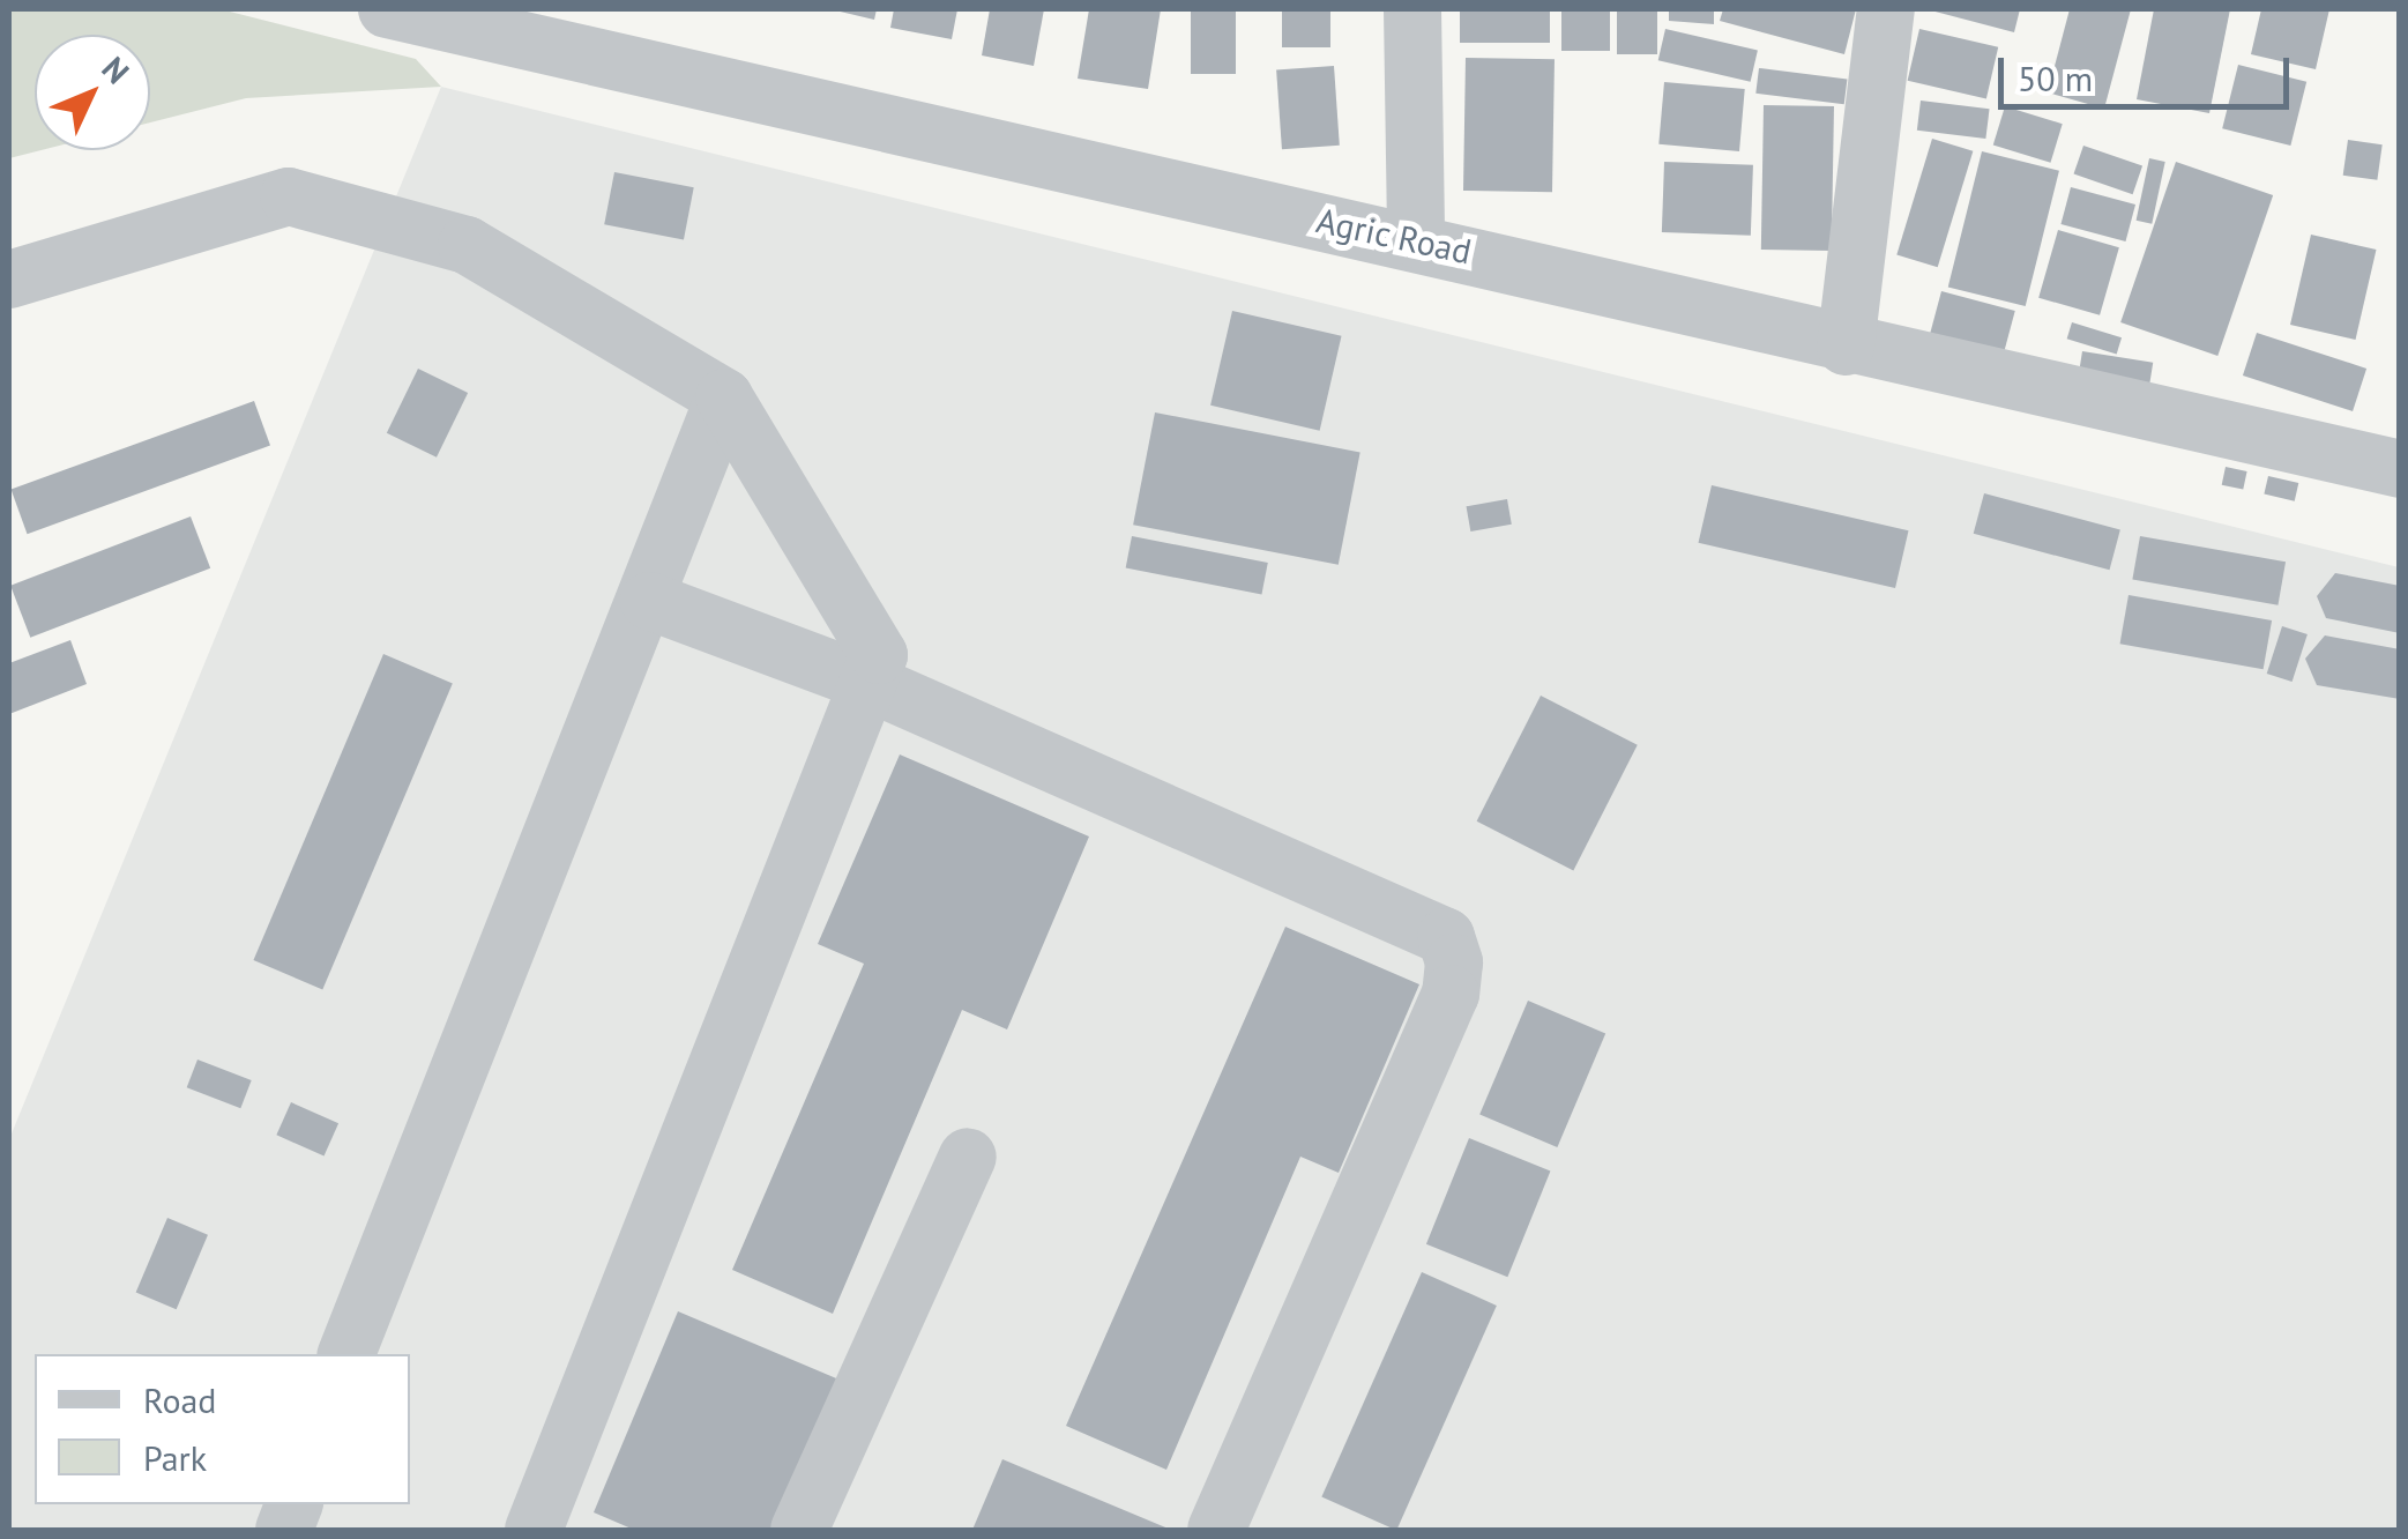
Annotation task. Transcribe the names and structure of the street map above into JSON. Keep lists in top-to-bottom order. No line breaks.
{"streets":{"street":["Agric Road"]},"legend":["Road","Park"],"scale_bar":"50 m","north":"top right"}
